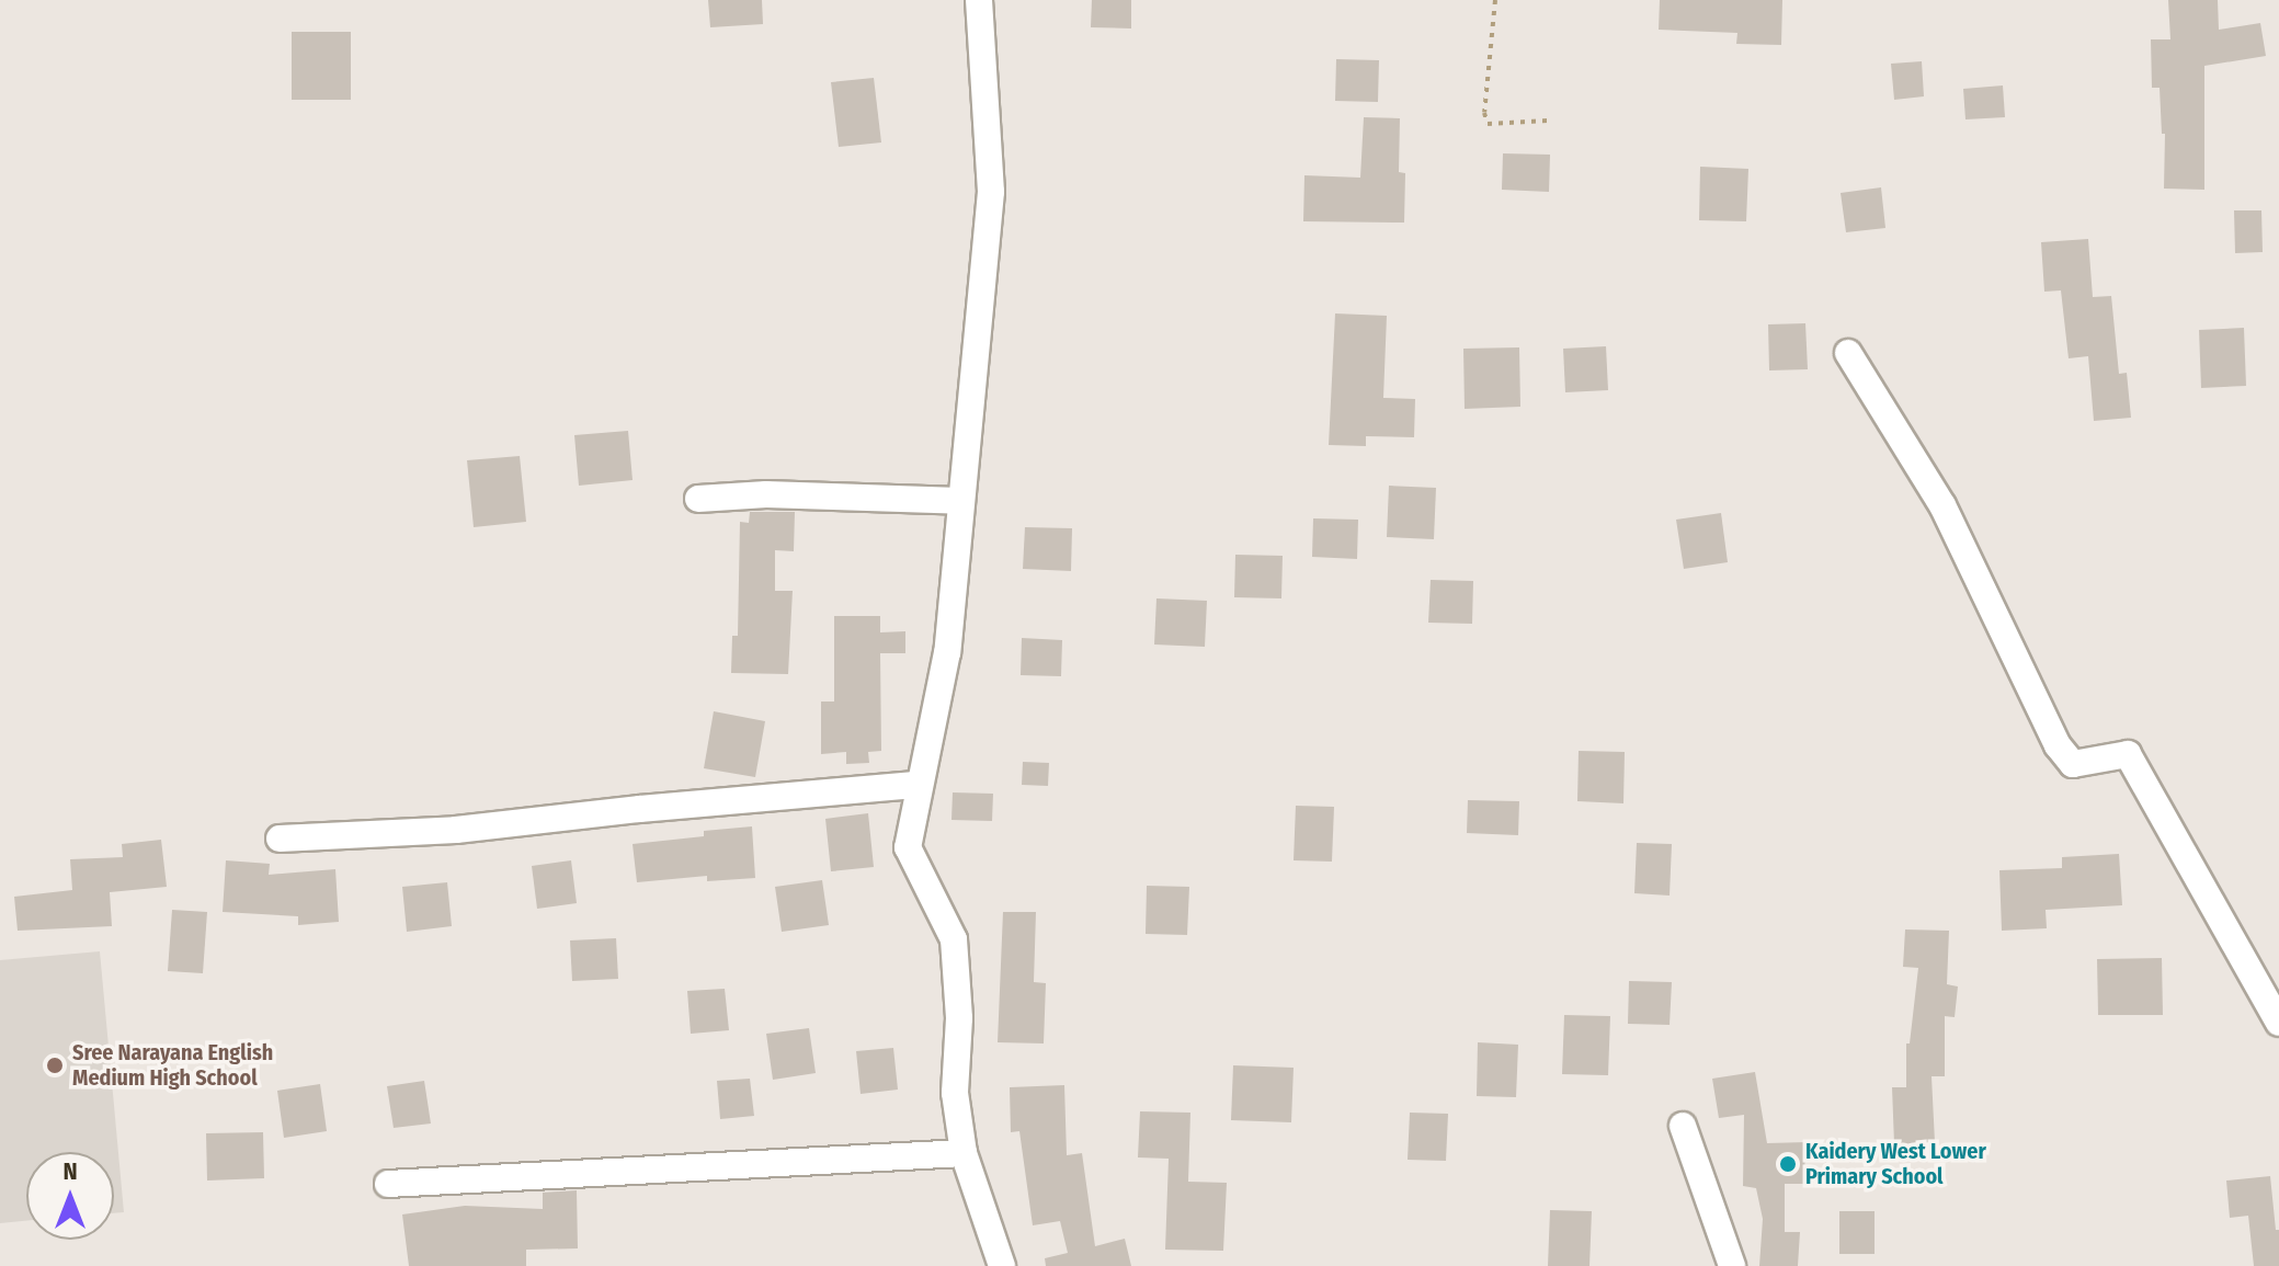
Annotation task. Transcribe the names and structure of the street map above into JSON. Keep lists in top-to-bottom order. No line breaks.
{"places":["Sree Narayana English Medium High School","Kaidery West Lower Primary School"],"north":"top"}
